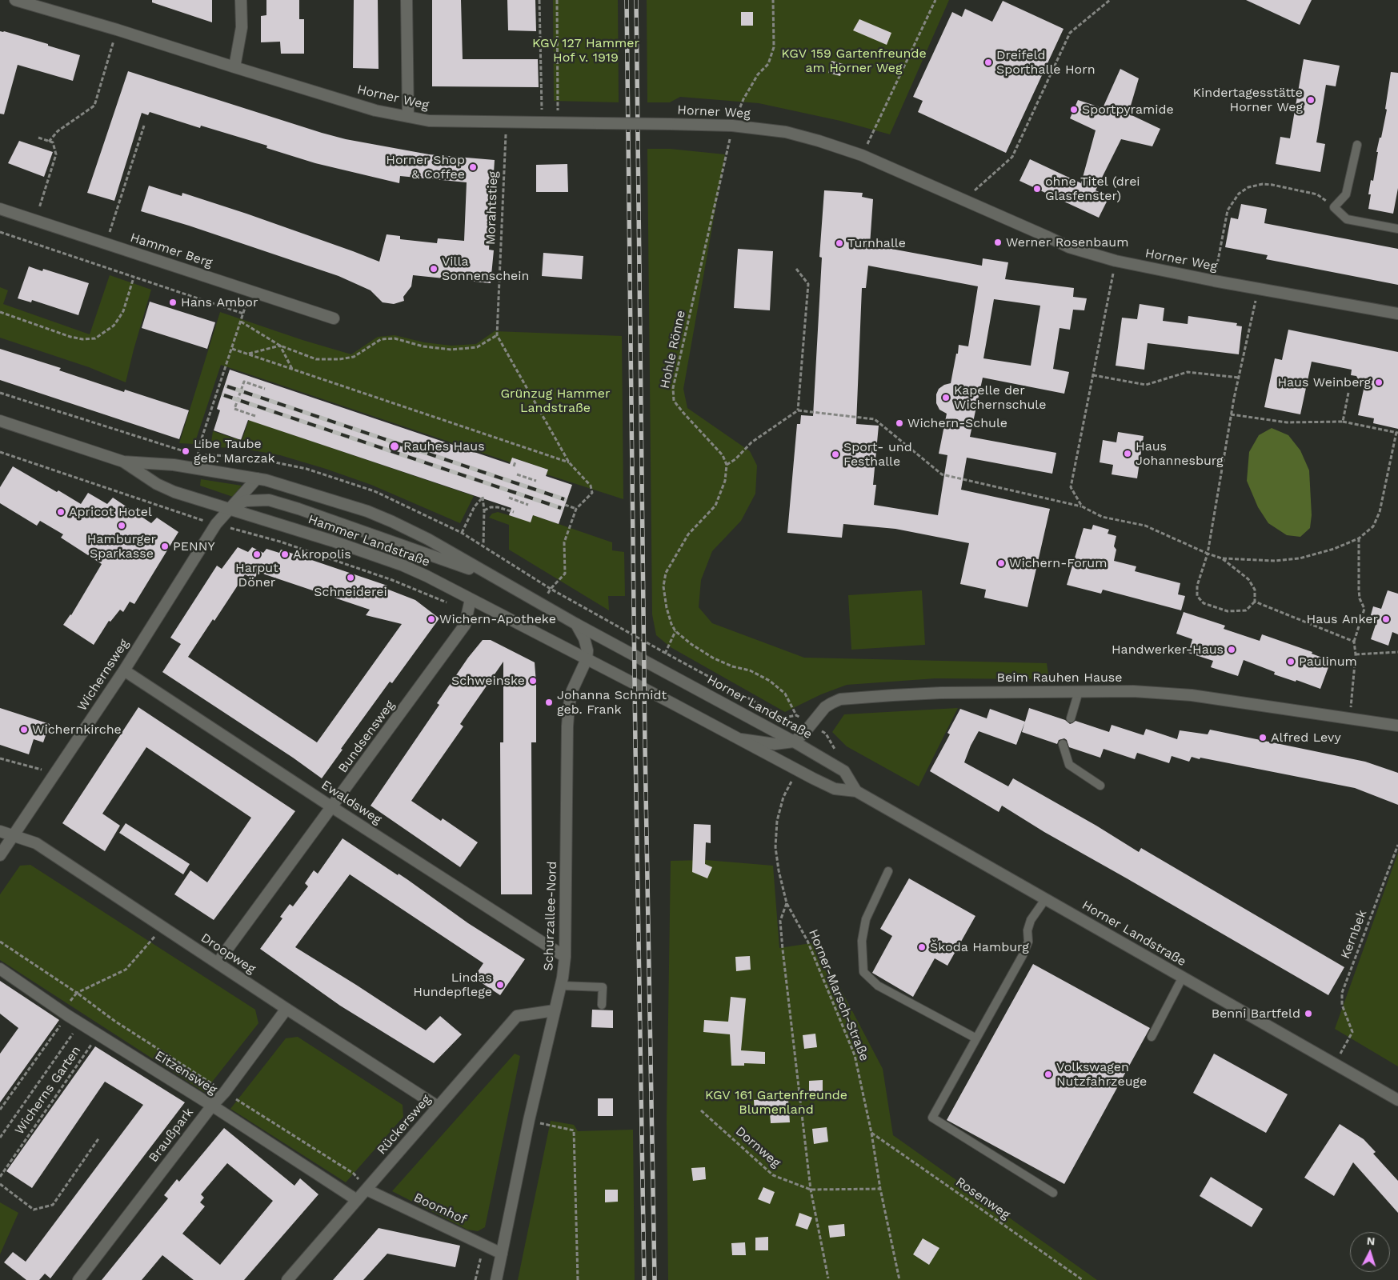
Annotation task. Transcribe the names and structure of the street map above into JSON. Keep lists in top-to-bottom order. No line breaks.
{"streets":{"street":["Horner Weg","Hammer Berg","Hammer Landstraße","Wichernsweg","Beim Rauhen Hause","Horner Landstraße","Bundsensweg","Ewaldsweg","Schurzallee-Nord","Droopweg","Eitzensweg","Rückersweg","Braußpark","Boomhof"],"path":["Morahtstieg","Hohle Rönne","Kernbek","Horner-Marsch-Straße","Wicherns Garten","Dornweg","Rosenweg"]},"crossings":[["Horner Weg","Morahtstieg"],["Horner Weg","Hohle Rönne"],["Hammer Landstraße","Wichernsweg"],["Hammer Landstraße","Horner Landstraße"],["Hammer Landstraße","Bundsensweg"],["Hammer Landstraße","Schurzallee-Nord"],["Wichernsweg","Ewaldsweg"],["Wichernsweg","Droopweg"],["Beim Rauhen Hause","Horner Landstraße"],["Horner Landstraße","Kernbek"],["Horner Landstraße","Horner-Marsch-Straße"],["Bundsensweg","Ewaldsweg"],["Bundsensweg","Droopweg"],["Ewaldsweg","Schurzallee-Nord"],["Schurzallee-Nord","Rückersweg"],["Schurzallee-Nord","Boomhof"],["Droopweg","Rückersweg"],["Droopweg","Braußpark"],["Horner-Marsch-Straße","Dornweg"],["Horner-Marsch-Straße","Rosenweg"],["Eitzensweg","Wicherns Garten"],["Eitzensweg","Rückersweg"],["Eitzensweg","Braußpark"],["Rückersweg","Boomhof"]],"parks":["KGV 127 Hammer Hof v. 1919","KGV 159 Gartenfreunde am Horner Weg","Grünzug Hammer Landstraße","KGV 161 Gartenfreunde Blumenland"],"places":["Dreifeld Sporthalle Horn","Kindertagesstätte Horner Weg","Sportpyramide","Horner Shop & Coffee","ohne Titel (drei Glasfenster)","Werner Rosenbaum","Turnhalle","Villa Sonnenschein","Hans Ambor","Haus Weinberg","Kapelle der Wichernschule","Wichern-Schule","Rauhes Haus","Libe Taube geb. Marczak","Haus Johannesburg","Sport- und Festhalle","Apricot Hotel","Hamburger Sparkasse","PENNY","Harput Döner","Akropolis","Wichern-Forum","Schneiderei","Wichern-Apotheke","Haus Anker","Handwerker-Haus","Paulinum","Schweinske","Johanna Schmidt geb. Frank","Wichernkirche","Alfred Levy","Škoda Hamburg","Lindas Hundepflege","Benni Bartfeld","Volkswagen Nutzfahrzeuge"],"north":"top"}
